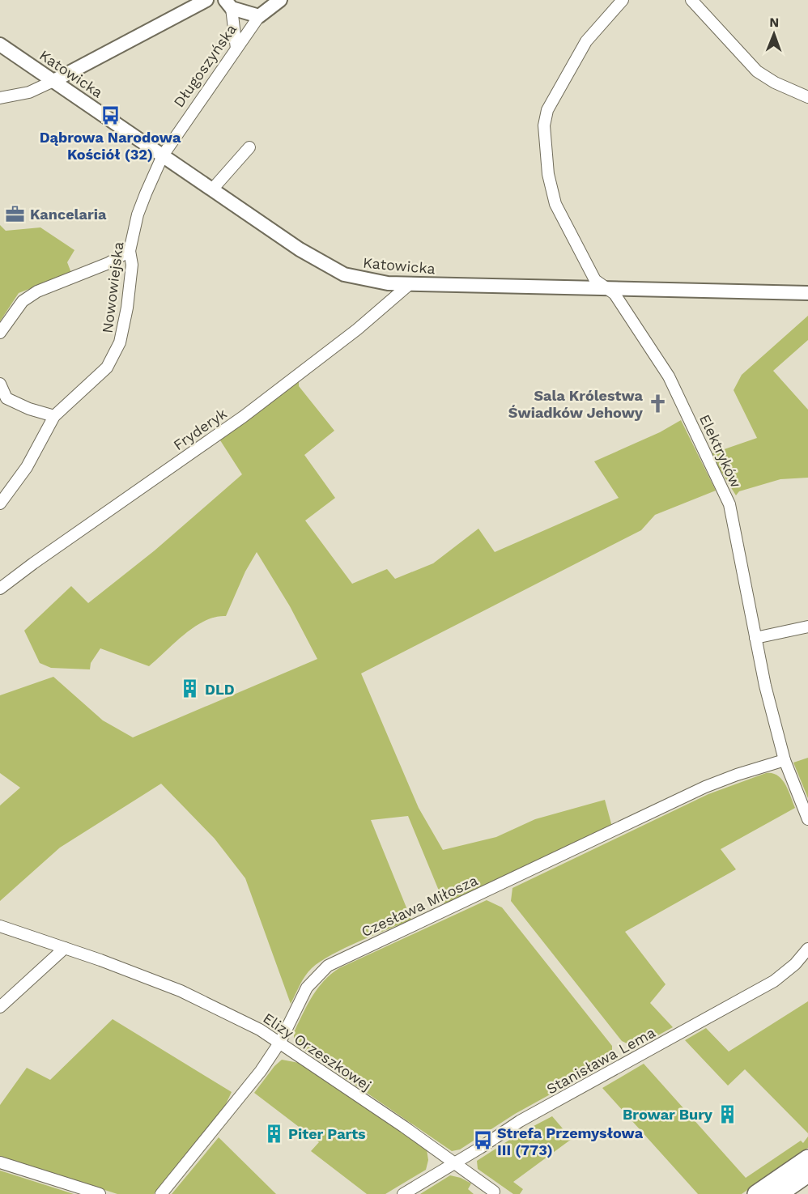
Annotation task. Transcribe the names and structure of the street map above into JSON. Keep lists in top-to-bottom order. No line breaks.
{"streets":{"street":["Długoszyńska","Katowicka","Nowowiejska","Fryderyk","Elektryków","Czesława Miłosza","Elizy Orzeszkowej","Stanisława Lema"]},"crossings":[["Długoszyńska","Katowicka"],["Długoszyńska","Nowowiejska"],["Katowicka","Nowowiejska"],["Katowicka","Fryderyk"],["Katowicka","Elektryków"],["Elektryków","Czesława Miłosza"],["Czesława Miłosza","Elizy Orzeszkowej"],["Elizy Orzeszkowej","Stanisława Lema"]],"places":{"bus stop":["Dąbrowa Narodowa Kościół (32)","Strefa Przemysłowa III (773)"],"office":["Kancelaria"],"church":["Sala Królestwa Świadków Jehowy"],"building":["DLD","Browar Bury","Piter Parts"]},"north":"top"}
